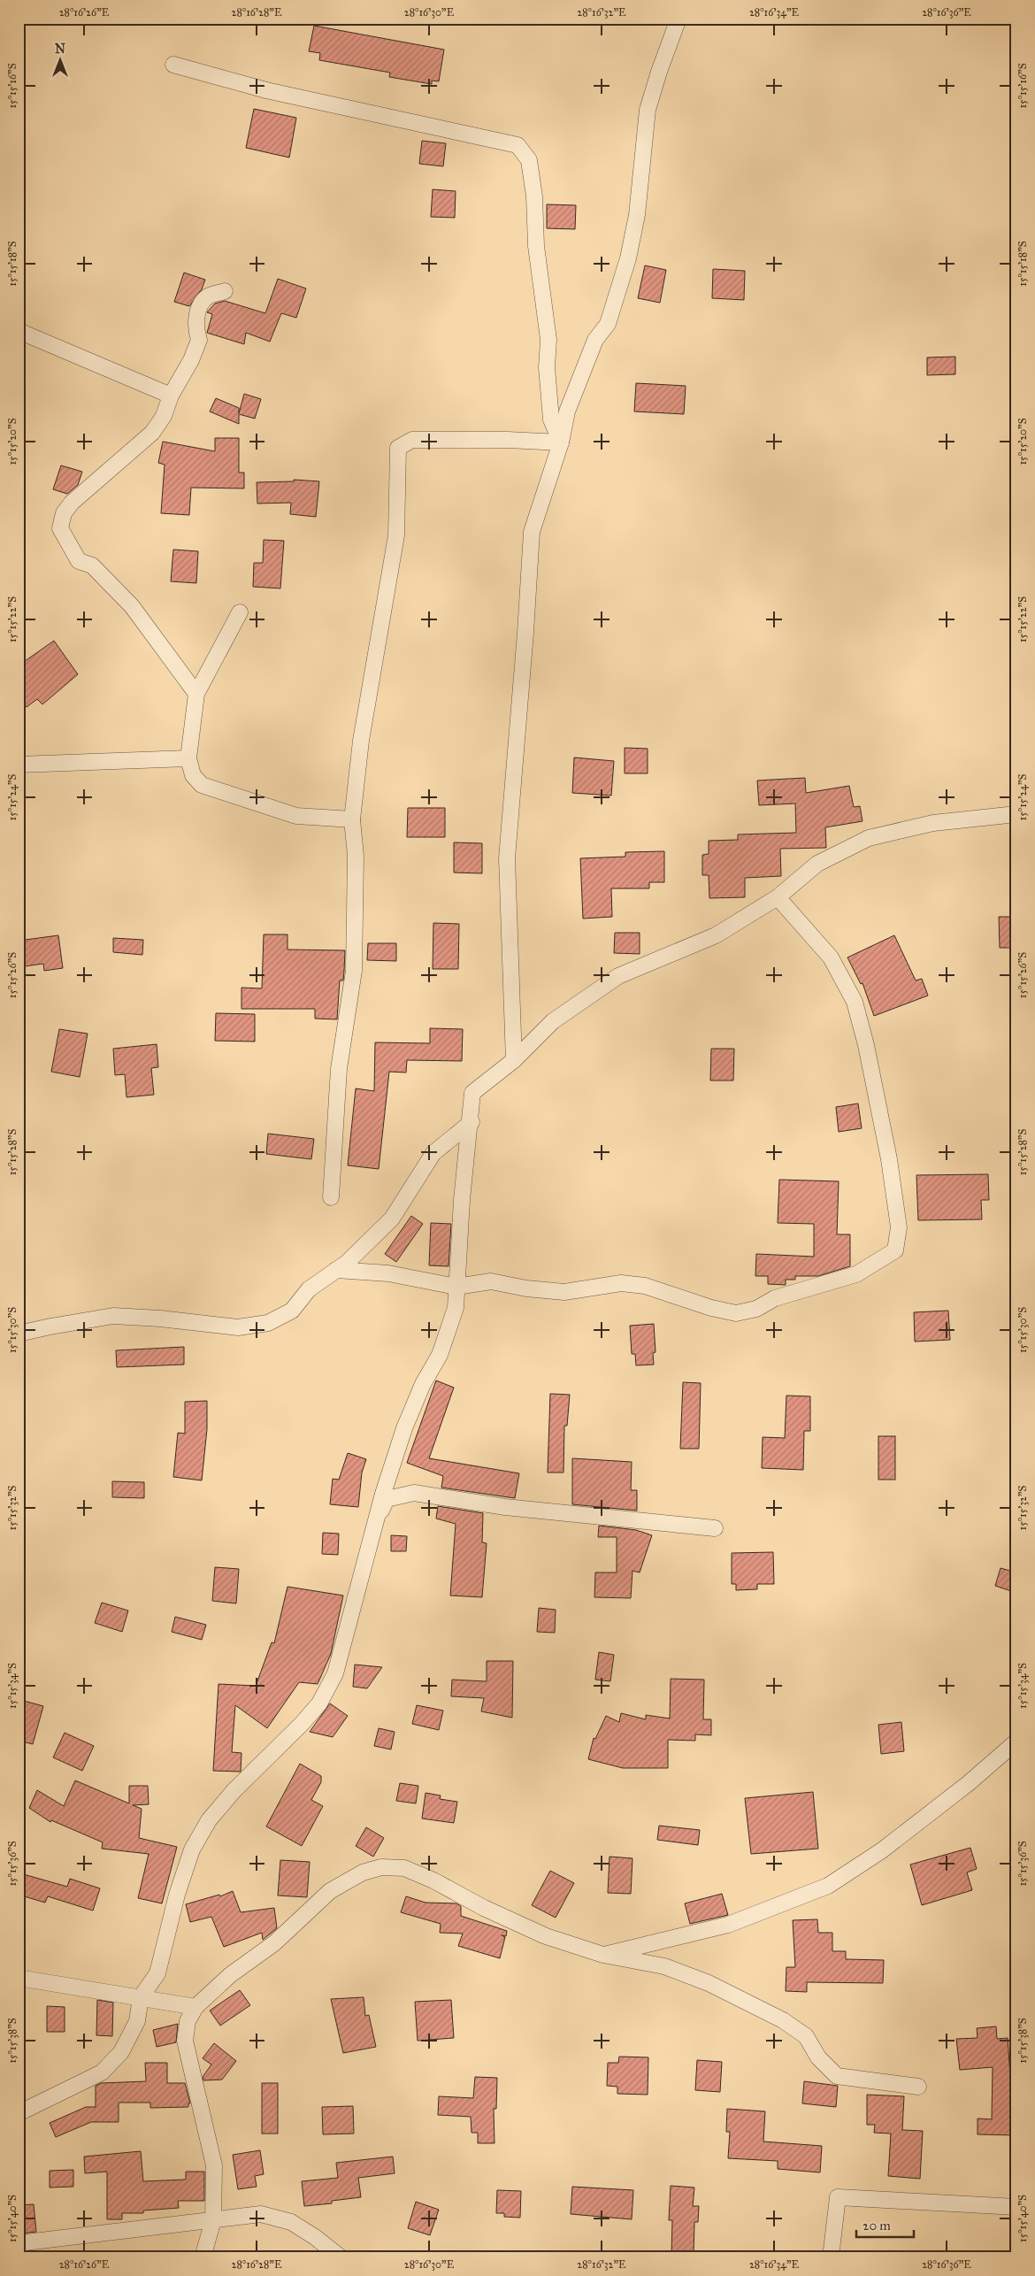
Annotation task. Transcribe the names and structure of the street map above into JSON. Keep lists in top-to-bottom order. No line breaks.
{"scale_bar":"20 m","north":"top","coordinates":["28°16'26\"E","28°16'28\"E","28°16'30\"E","28°16'32\"E","28°16'34\"E","28°16'36\"E","15°15'16\"S","15°15'18\"S","15°15'20\"S","15°15'22\"S","15°15'24\"S","15°15'26\"S","15°15'28\"S","15°15'30\"S","15°15'32\"S","15°15'34\"S","15°15'36\"S","15°15'38\"S","15°15'40\"S"]}
